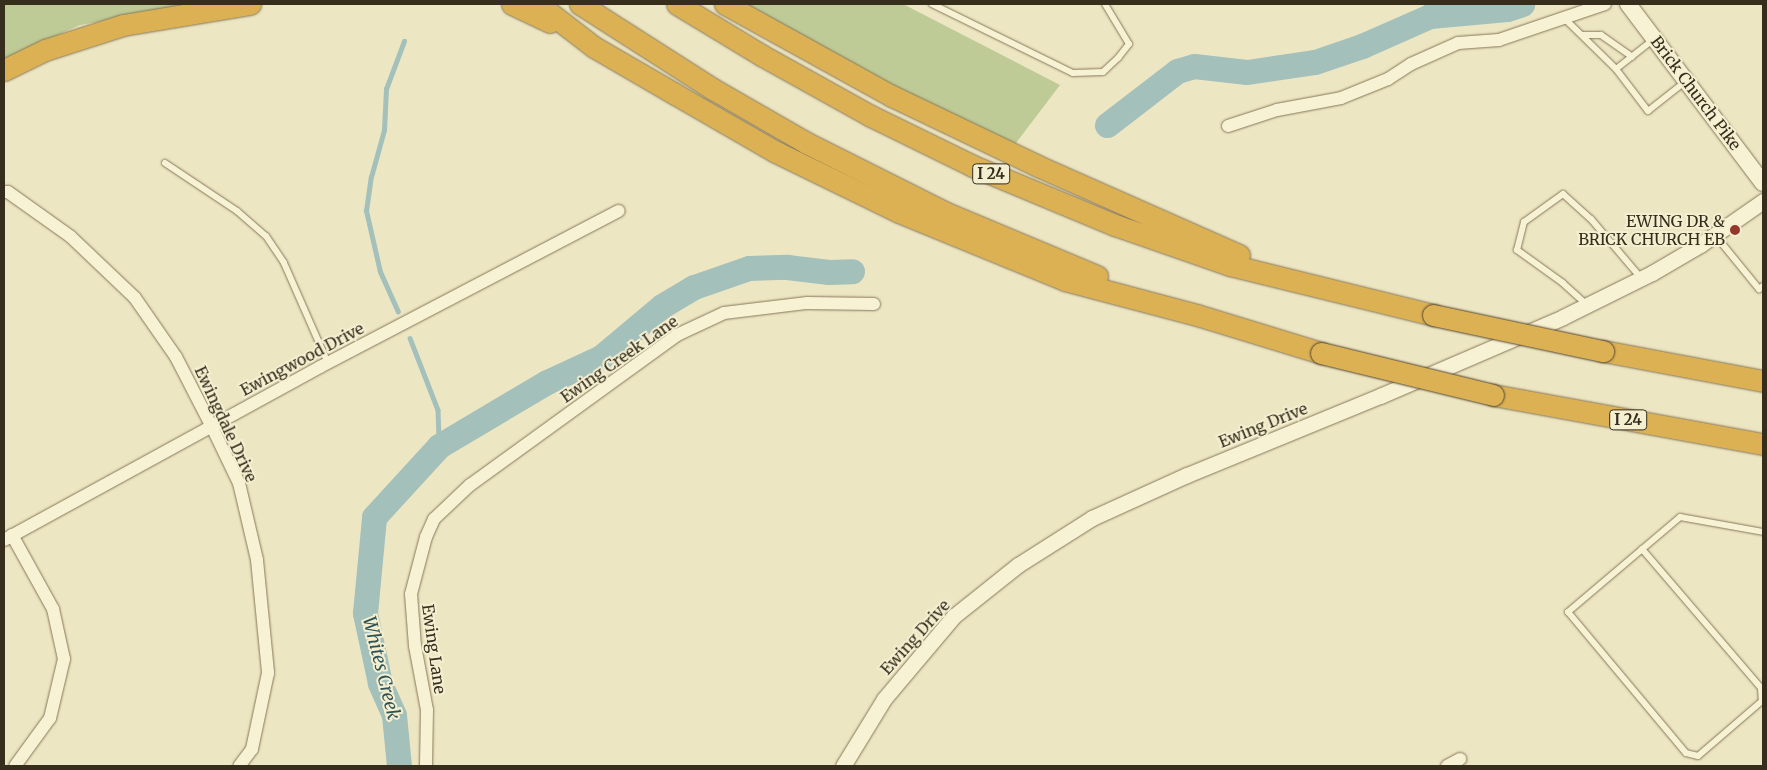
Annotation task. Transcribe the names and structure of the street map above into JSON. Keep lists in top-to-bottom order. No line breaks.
{"streets":{"highway":["I 24"],"main road":["Brick Church Pike"],"street":["Ewingwood Drive","Ewing Creek Lane","Ewingdale Drive","Ewing Drive","Ewing Lane"]},"crossings":[["Ewingwood Drive","Ewingdale Drive"],["Ewing Creek Lane","Ewing Lane"]],"water":["Whites Creek"],"places":["EWING DR & BRICK CHURCH EB"]}
